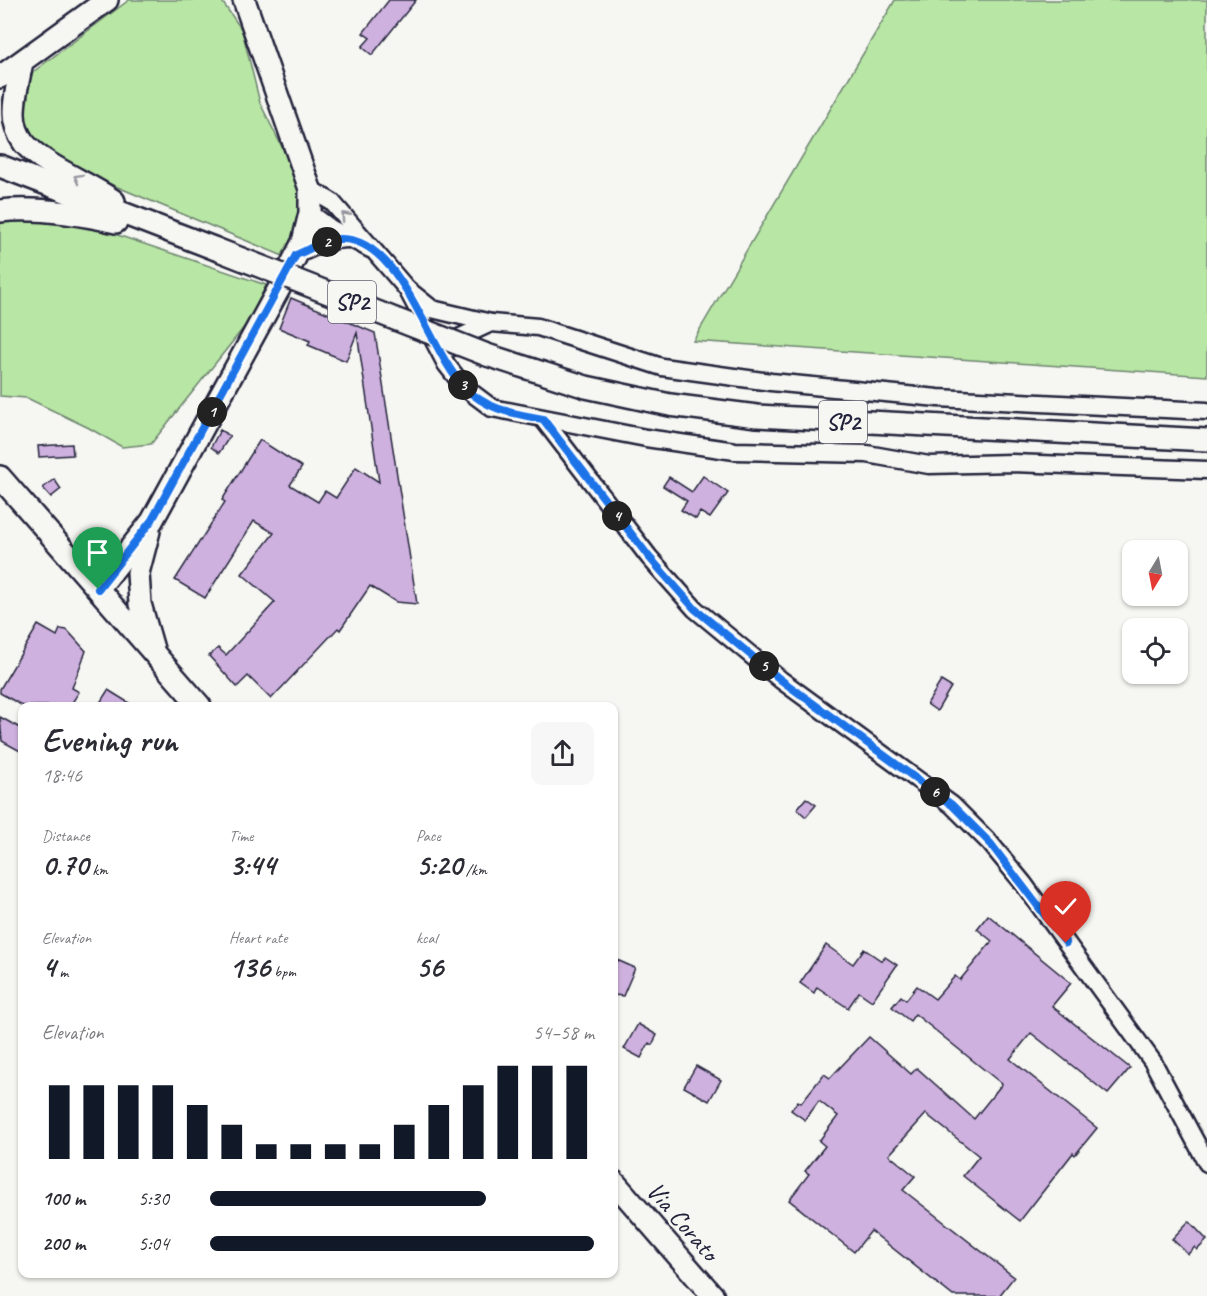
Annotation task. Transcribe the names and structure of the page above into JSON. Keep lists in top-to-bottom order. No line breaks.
{"streets":{"main road":["SP2","Via Corato"]},"north":"bottom","page":{"pins":["2","3","1","4","5","6"],"heading":["Evening run","18:46"],"stats":[["Distance","0.70 km"],["Time","3:44"],["Pace","5:20 /km"],["Elevation","4 m"],["Heart rate","136 bpm"],["kcal","56"]],"chart":["Elevation","54–58 m"],"list":[{"name":"100 m","note":"5:30"},{"name":"200 m","note":"5:04"}]}}
